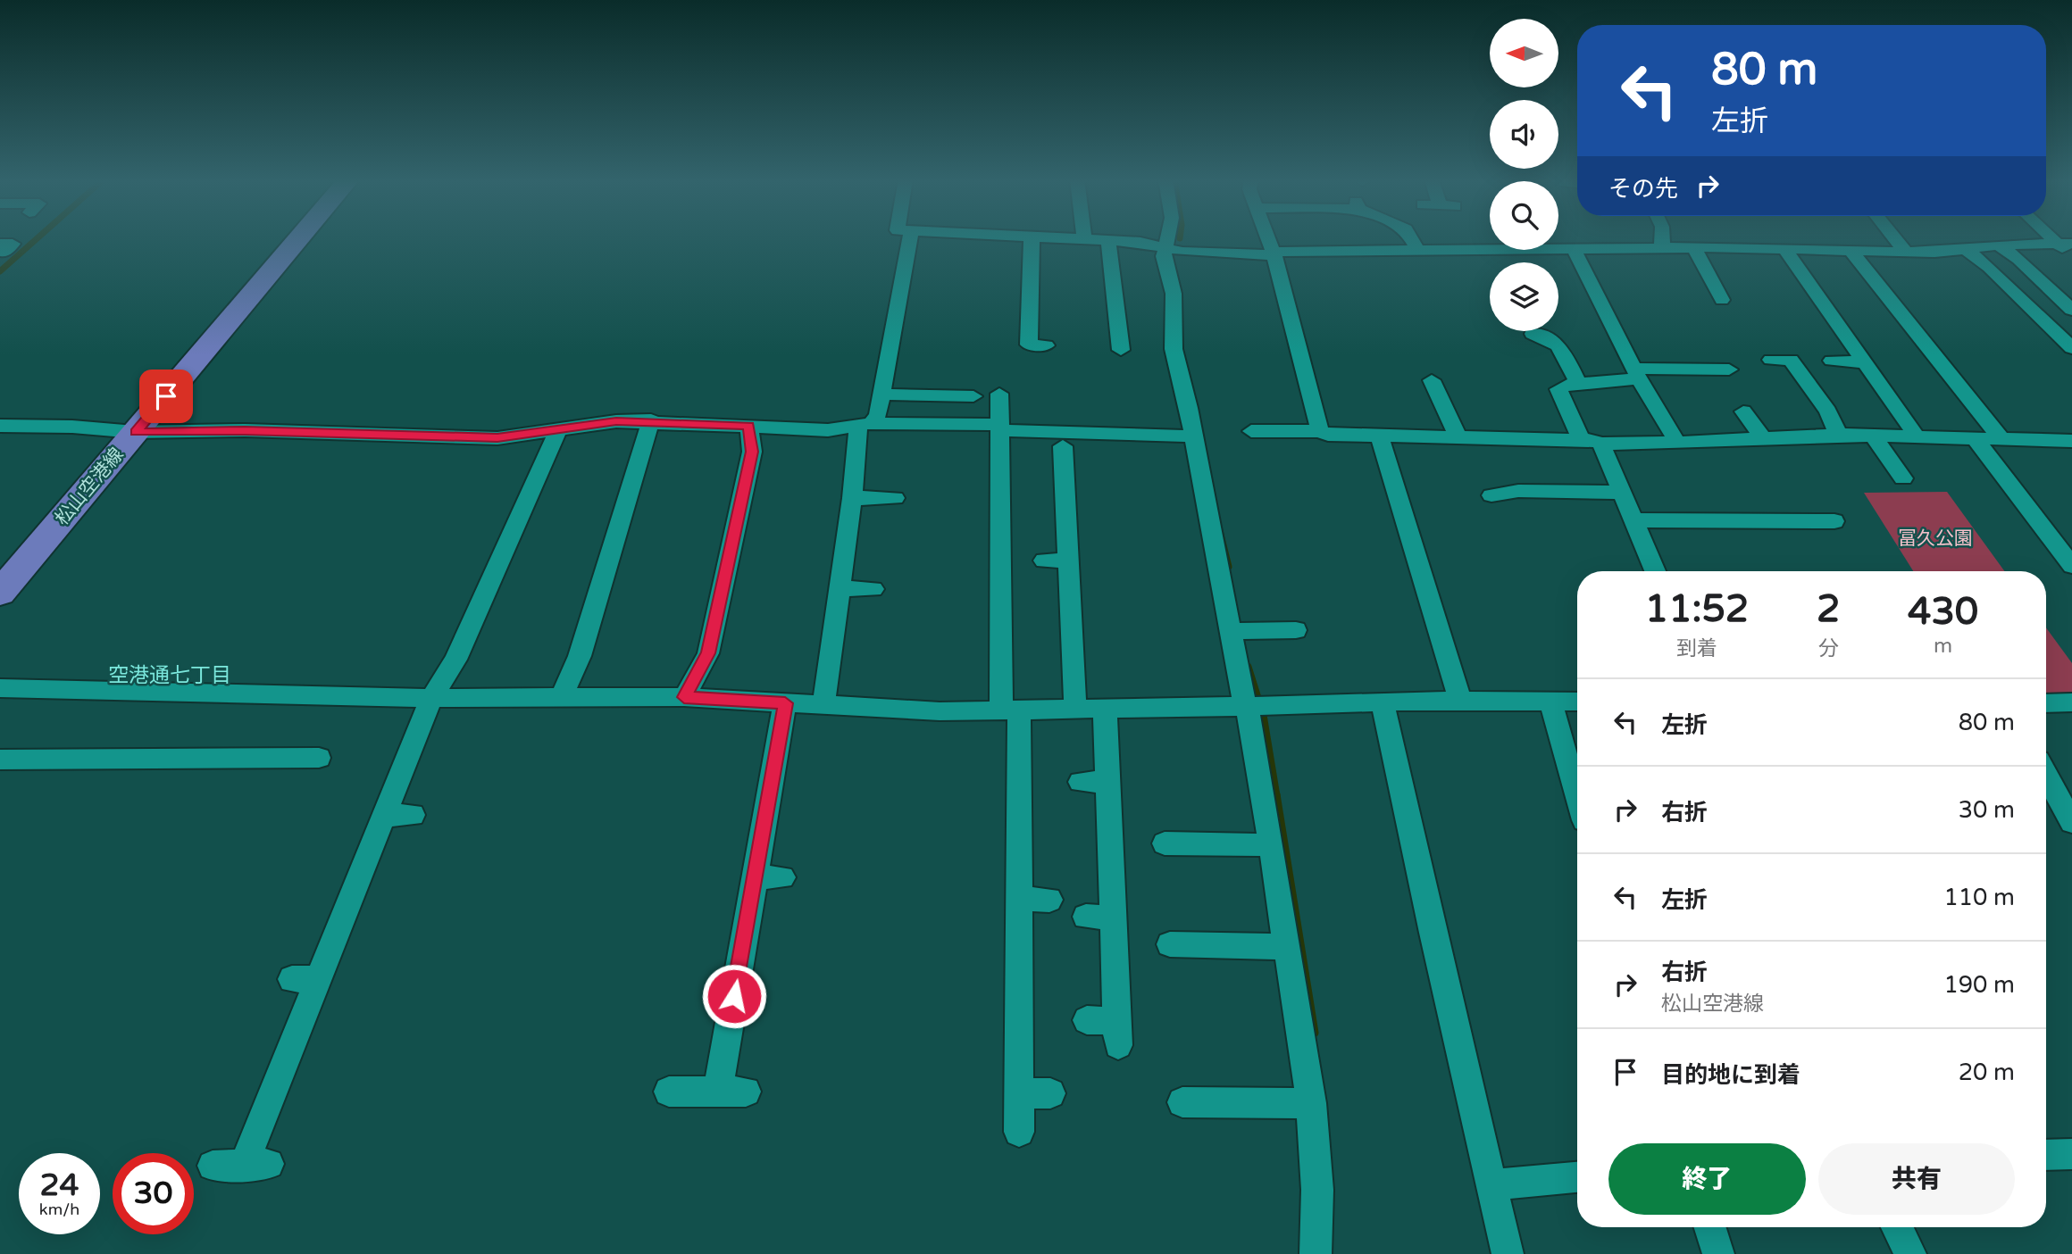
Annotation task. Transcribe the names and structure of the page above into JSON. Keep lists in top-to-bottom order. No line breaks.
{"streets":{"main road":["松山空港線"]},"districts":["空港通七丁目"],"parks":["冨久公園"],"north":"left","page":{"turn":["80 m","左折"],"then":"その先","eta":["11:52","到着","2","分","430","m"],"list":[{"name":"左折","value":"80 m"},{"name":"右折","value":"30 m"},{"name":"左折","value":"110 m"},{"name":"右折","note":"松山空港線","value":"190 m"},{"name":"目的地に到着","value":"20 m"}],"buttons":["終了","共有"],"speed":"24 km/h","limit":"30"}}
